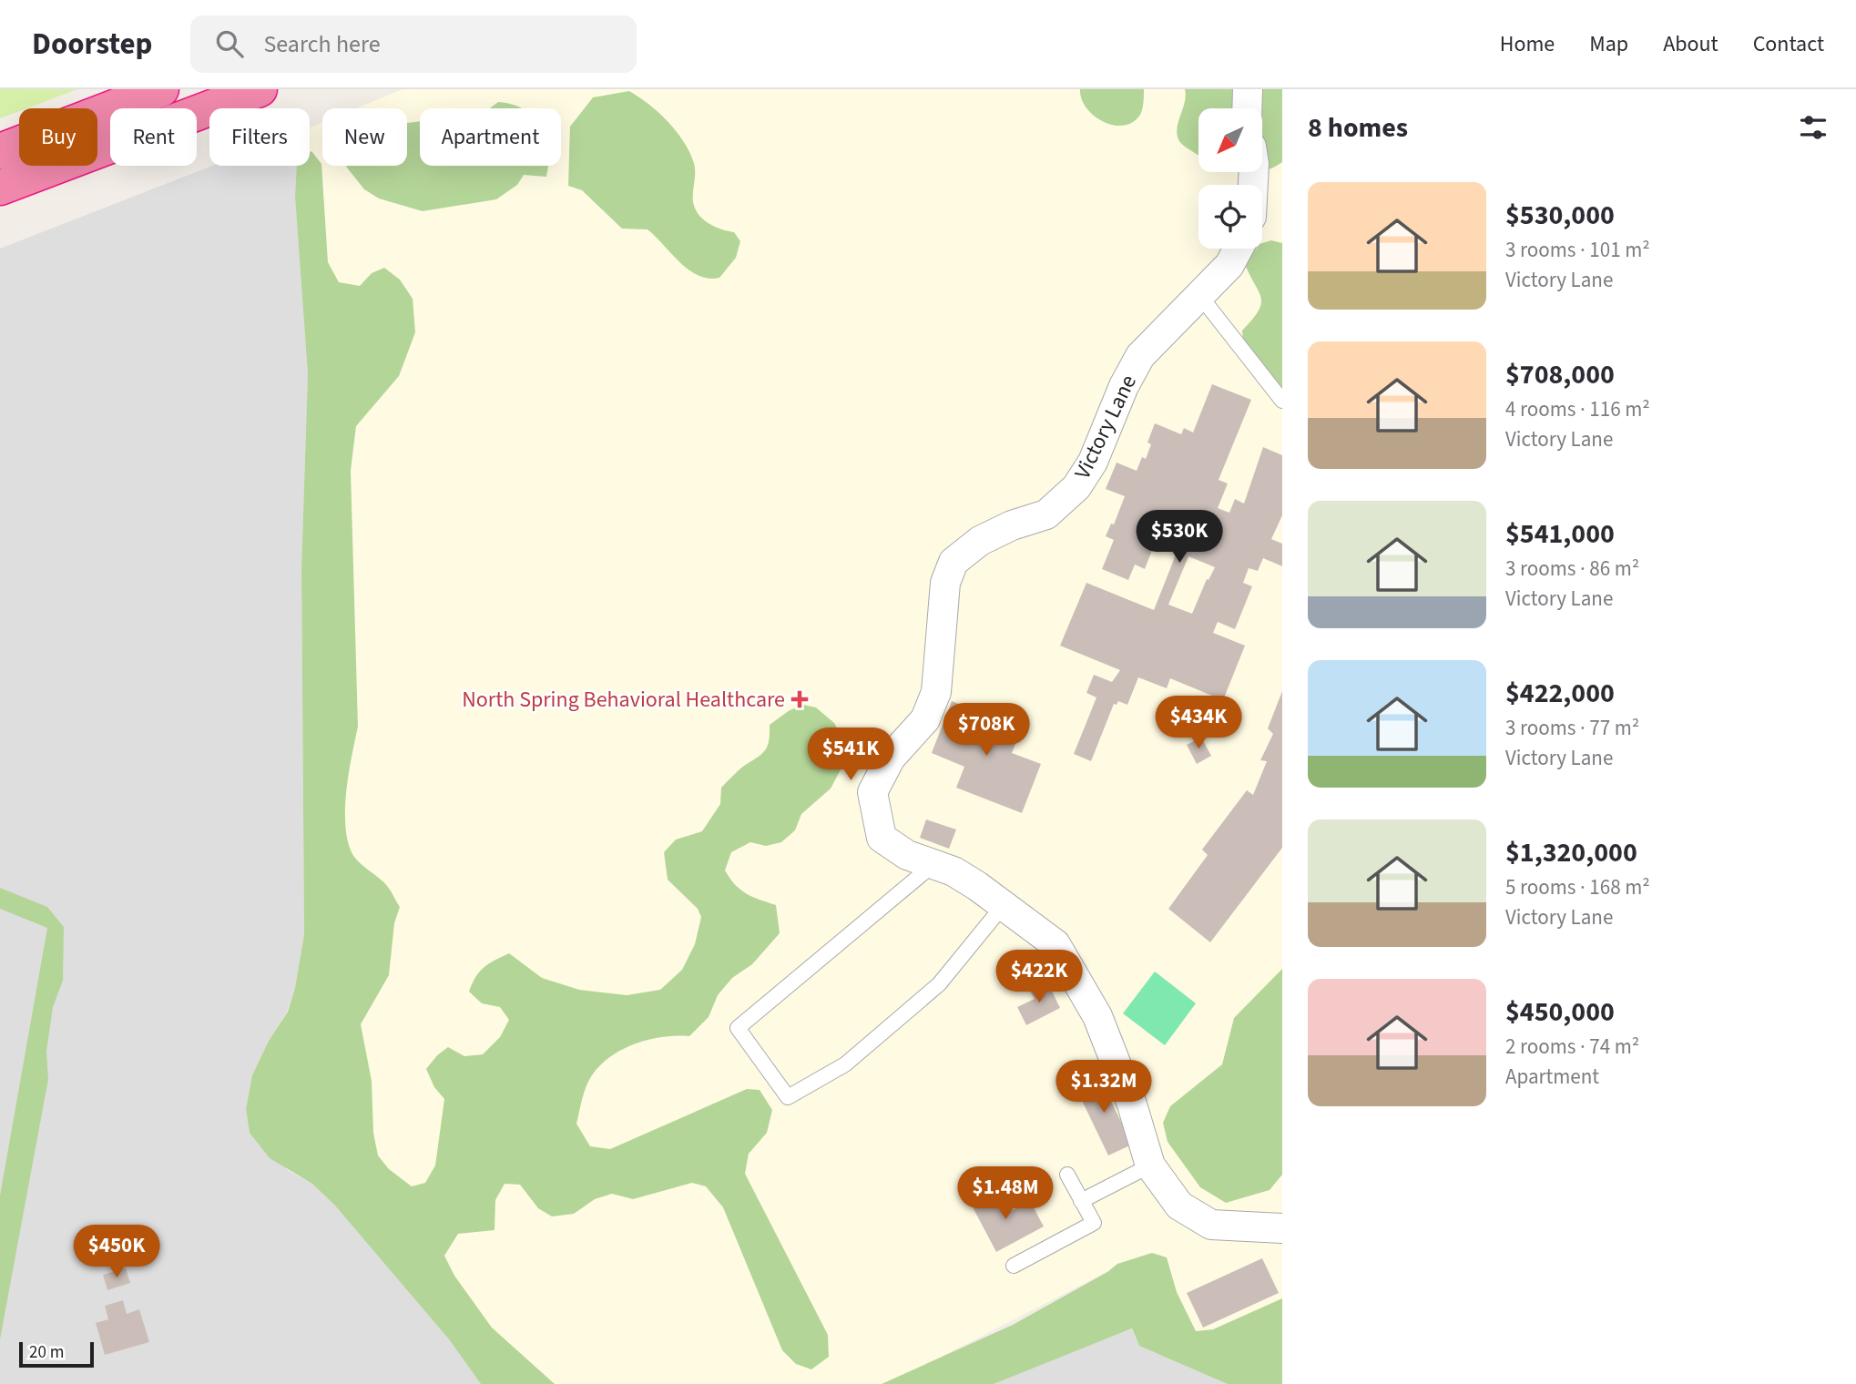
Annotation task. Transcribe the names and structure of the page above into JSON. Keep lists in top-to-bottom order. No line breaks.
{"streets":{"street":["Victory Lane"]},"places":{"health":["North Spring Behavioral Healthcare"]},"scale_bar":"20 m","north":"bottom left","page":{"header":"Doorstep","search":"Search here","nav":["Home","Map","About","Contact"],"heading":"8 homes","chip":["Buy","Rent","Filters","New","Apartment"],"list":[{"name":"$530,000","note":"3 rooms · 101 m² · Victory Lane"},{"name":"$708,000","note":"4 rooms · 116 m² · Victory Lane"},{"name":"$541,000","note":"3 rooms · 86 m² · Victory Lane"},{"name":"$422,000","note":"3 rooms · 77 m² · Victory Lane"},{"name":"$1,320,000","note":"5 rooms · 168 m² · Victory Lane"},{"name":"$450,000","note":"2 rooms · 74 m² · Apartment"}],"price":["$530K","$434K","$708K","$541K","$422K","$1.32M","$1.48M","$450K"],"scale":"20 m"}}
